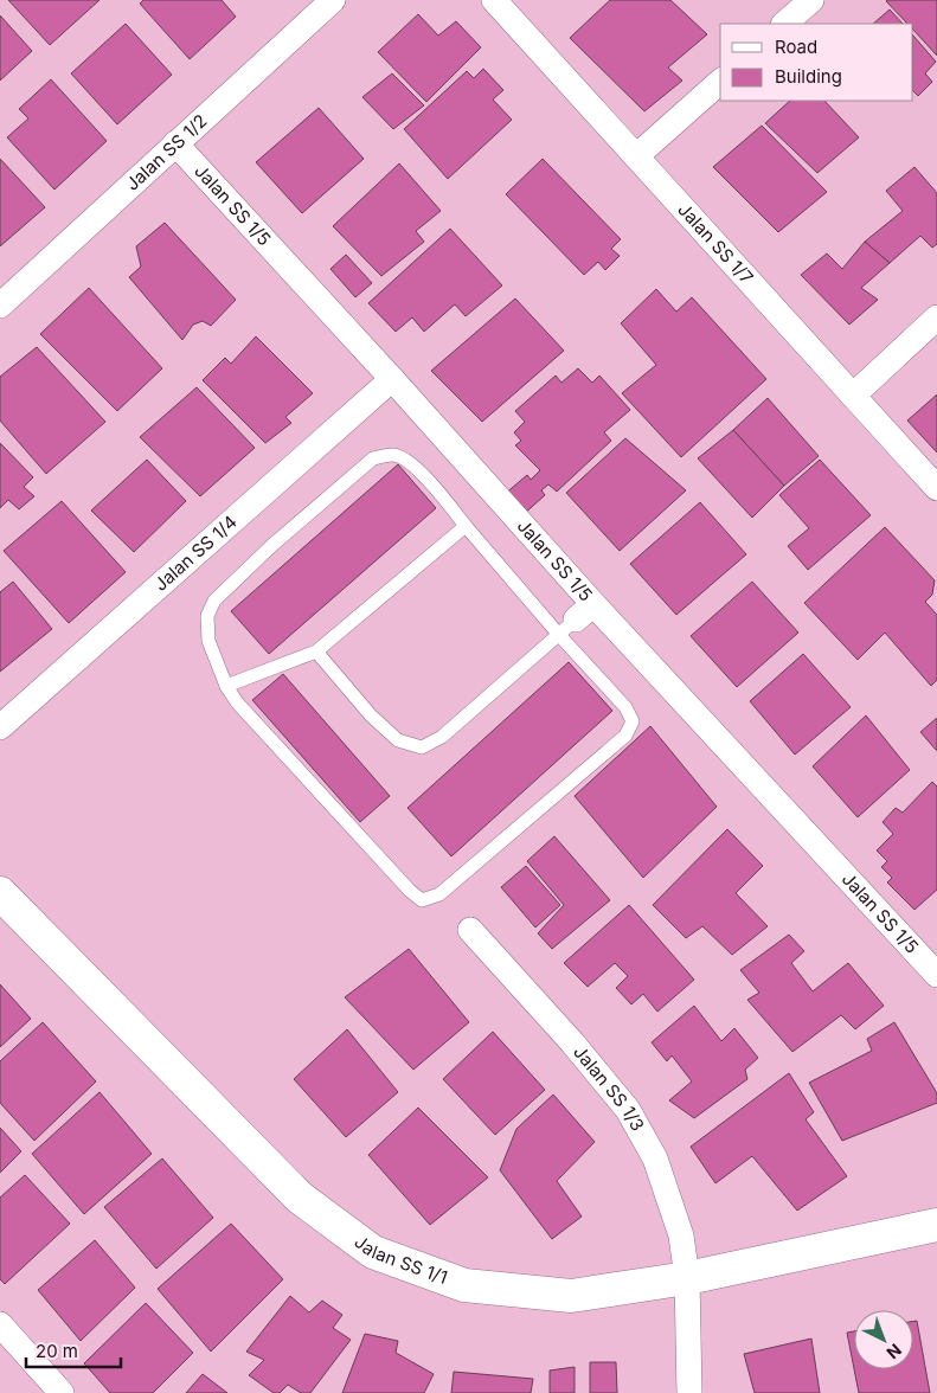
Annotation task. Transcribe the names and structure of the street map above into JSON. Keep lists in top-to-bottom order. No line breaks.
{"streets":{"street":["Jalan SS 1/2","Jalan SS 1/5","Jalan SS 1/7","Jalan SS 1/4","Jalan SS 1/3","Jalan SS 1/1"]},"crossings":[["Jalan SS 1/2","Jalan SS 1/5"],["Jalan SS 1/5","Jalan SS 1/4"],["Jalan SS 1/3","Jalan SS 1/1"]],"legend":["Road","Building"],"scale_bar":"20 m","north":"bottom right"}
